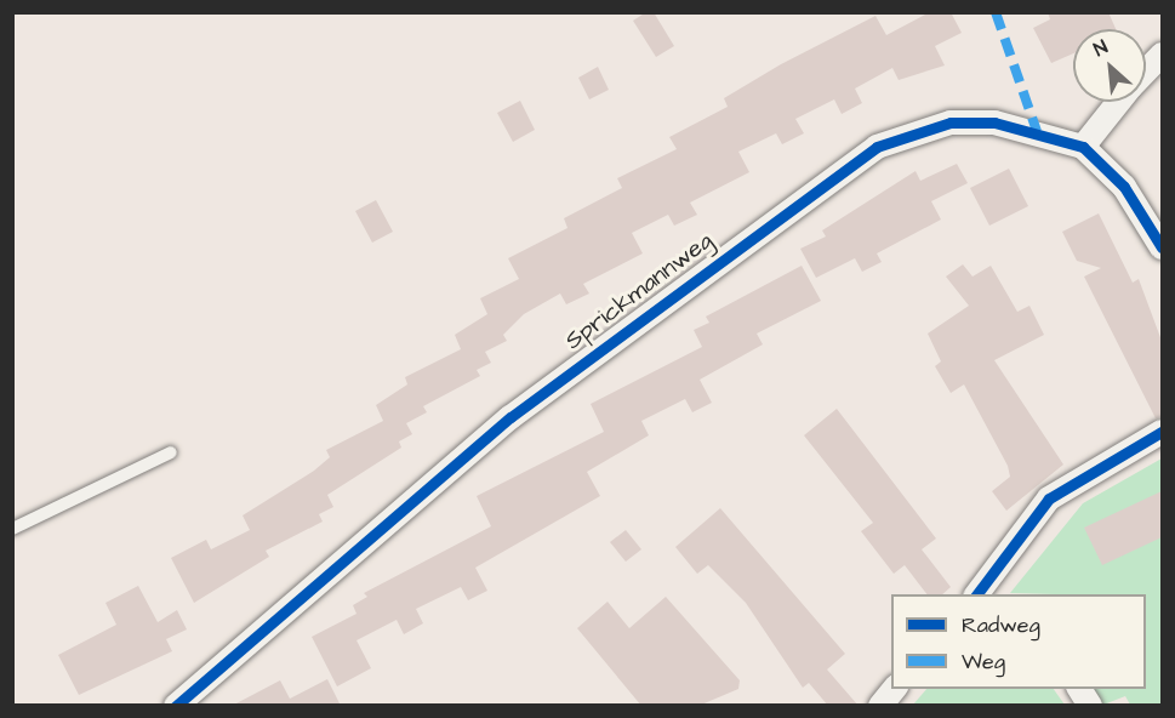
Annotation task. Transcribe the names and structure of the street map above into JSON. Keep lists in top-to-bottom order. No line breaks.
{"streets":{"street":["Sprickmannweg"]},"legend":["Radweg","Weg"],"north":"top left"}
